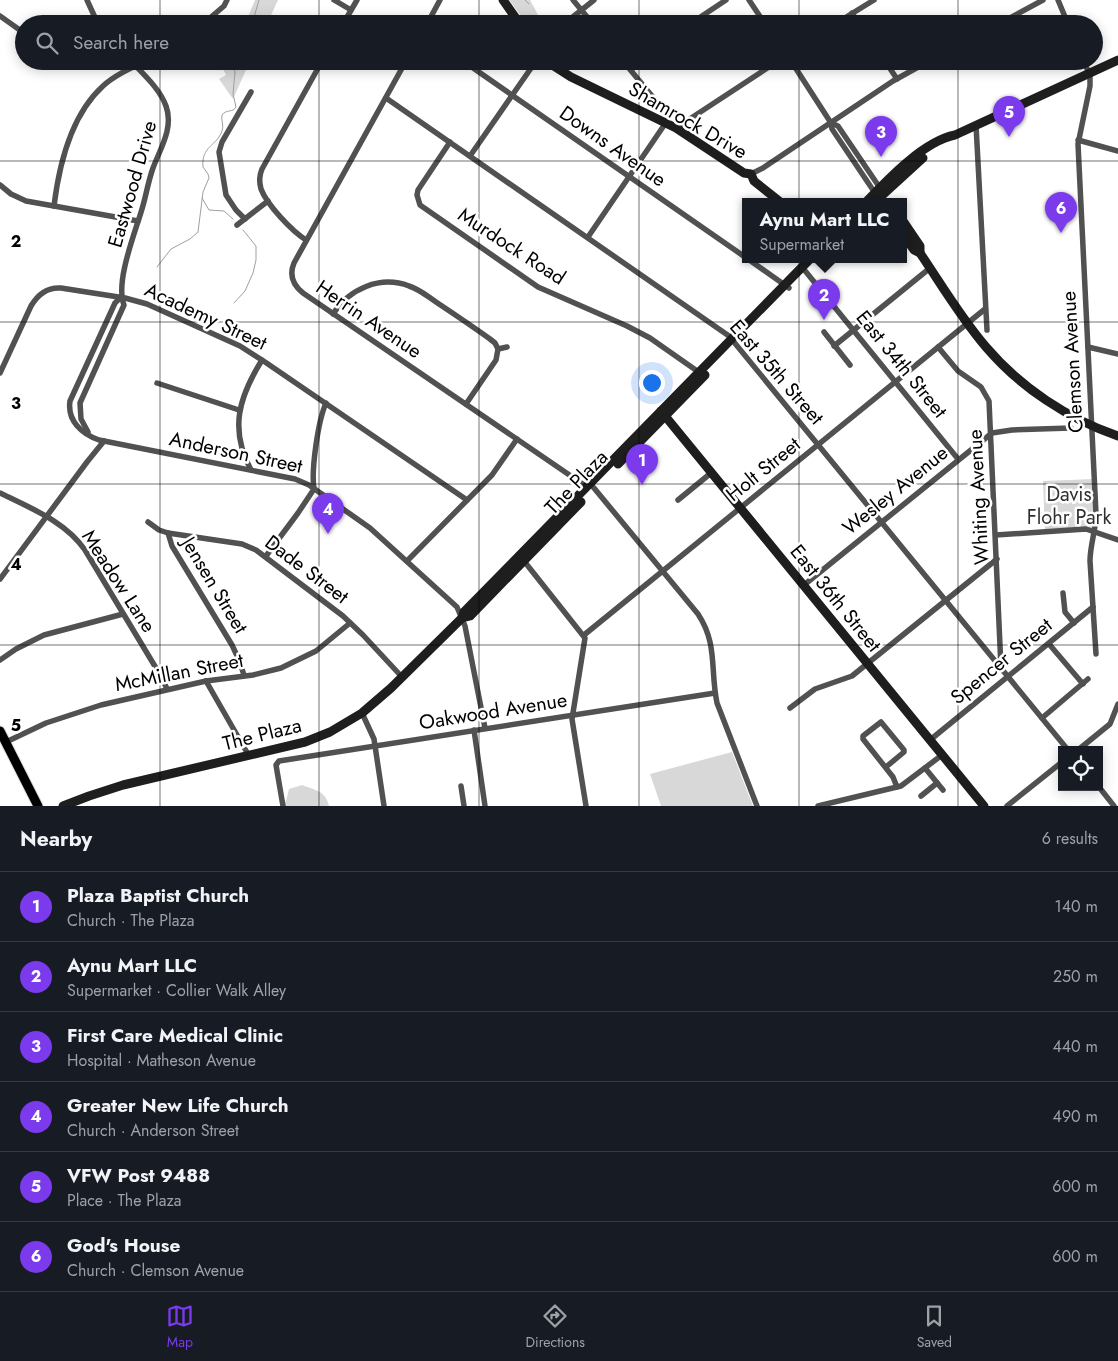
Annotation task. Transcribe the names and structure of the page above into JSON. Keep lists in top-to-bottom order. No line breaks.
{"streets":{"main road":["Shamrock Drive","The Plaza","East 36th Street"],"street":["Downs Avenue","Eastwood Drive","Murdock Road","Academy Street","Herrin Avenue","Clemson Avenue","East 34th Street","East 35th Street","Anderson Street","Holt Street","Wesley Avenue","Whiting Avenue","Dade Street","Meadow Lane","Jensen Street","Spencer Street","McMillan Street","Oakwood Avenue"]},"crossings":[["Downs Avenue","The Plaza"],["Eastwood Drive","Academy Street"],["Eastwood Drive","Anderson Street"],["Murdock Road","East 35th Street"],["Murdock Road","The Plaza"],["Herrin Avenue","East 35th Street"],["Herrin Avenue","Holt Street"],["Herrin Avenue","The Plaza"],["Herrin Avenue","Oakwood Avenue"],["Clemson Avenue","Spencer Street"],["East 34th Street","Holt Street"],["East 34th Street","The Plaza"],["East 34th Street","Wesley Avenue"],["East 35th Street","Holt Street"],["East 35th Street","The Plaza"],["East 35th Street","Wesley Avenue"],["East 35th Street","Whiting Avenue"],["East 35th Street","Spencer Street"],["Anderson Street","The Plaza"],["Anderson Street","Oakwood Avenue"],["Holt Street","Whiting Avenue"],["Holt Street","East 36th Street"],["The Plaza","Dade Street"],["The Plaza","East 36th Street"],["Wesley Avenue","Whiting Avenue"],["Wesley Avenue","East 36th Street"],["Dade Street","Jensen Street"],["Dade Street","McMillan Street"],["Meadow Lane","McMillan Street"],["Jensen Street","McMillan Street"],["East 36th Street","Spencer Street"]],"parks":["Davis Flohr Park"],"page":{"search":"Search here","pins":["5","3","6","2","1","4"],"popup":["Aynu Mart LLC","Supermarket"],"heading":["Nearby","6 results"],"list":[{"mark":"1","name":"Plaza Baptist Church","note":"Church · The Plaza","value":"140 m"},{"mark":"2","name":"Aynu Mart LLC","note":"Supermarket · Collier Walk Alley","value":"250 m"},{"mark":"3","name":"First Care Medical Clinic","note":"Hospital · Matheson Avenue","value":"440 m"},{"mark":"4","name":"Greater New Life Church","note":"Church · Anderson Street","value":"490 m"},{"mark":"5","name":"VFW Post 9488","note":"Place · The Plaza","value":"600 m"},{"mark":"6","name":"God's House","note":"Church · Clemson Avenue","value":"600 m"}],"nav":["Map","Directions","Saved"]},"grid":{"rows":["2","3","4","5"]}}
